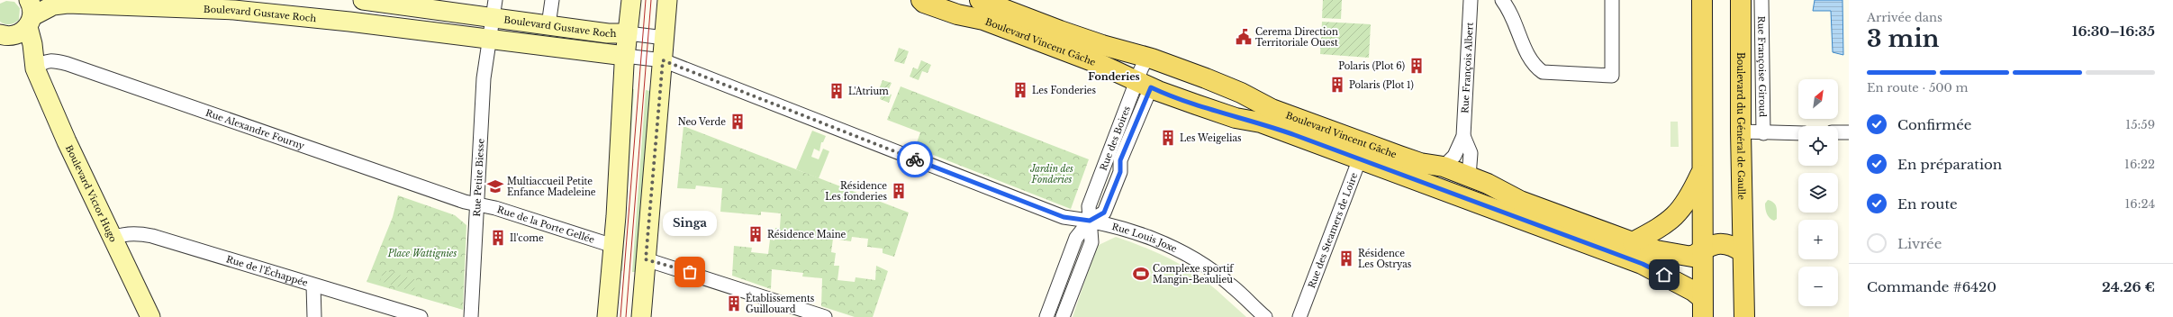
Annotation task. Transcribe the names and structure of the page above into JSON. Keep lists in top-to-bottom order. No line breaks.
{"streets":{"main road":["Boulevard Gustave Roch","Boulevard Vincent Gâche","Boulevard du Général de Gaulle","Boulevard Victor Hugo"],"street":["Rue Françoise Giroud","Rue François Albert","Rue Alexandre Fourny","Rue des Boires","Rue Petite Biesse","Rue de la Porte Gellée","Rue des Steamers de Loire","Rue Louis Joxe","Rue de l'Échappée"]},"crossings":[["Boulevard Gustave Roch","Rue Petite Biesse"],["Boulevard Gustave Roch","Boulevard Victor Hugo"],["Boulevard Gustave Roch","Rue Louis Joxe"],["Boulevard Vincent Gâche","Rue François Albert"],["Boulevard Vincent Gâche","Rue des Boires"],["Boulevard Vincent Gâche","Rue des Steamers de Loire"],["Rue Alexandre Fourny","Rue Petite Biesse"],["Rue Alexandre Fourny","Boulevard Victor Hugo"],["Rue Alexandre Fourny","Rue de la Porte Gellée"],["Rue des Boires","Rue Louis Joxe"],["Rue Petite Biesse","Rue de la Porte Gellée"],["Boulevard Victor Hugo","Rue de l'Échappée"]],"districts":["Fonderies"],"parks":["Jardin des Fonderies","Place Wattignies"],"places":{"public building":["Cerema Direction Territoriale Ouest"],"building":["Polaris (Plot 6)","Polaris (Plot 1)","Les Fonderies","L'Atrium","Neo Verde","Les Weigelias","Résidence Les fonderies","Résidence Maine","Il'come","Résidence Les Ostryas","Établissements Guillouard"],"school or university":["Multiaccueil Petite Enfance Madeleine"],"other":["Singa"],"sports":["Complexe sportif Mangin-Beaulieu"]},"north":"top right","page":{"heading":["3 min","Arrivée dans","16:30–16:35"],"panel":["Commande #6420","24.26 €"],"bar":"En route · 500 m","map_buttons":["+","−"],"list":[["Confirmée","15:59"],["En préparation","16:22"],["En route","16:24"],"Livrée"],"bubble":"Singa"}}
